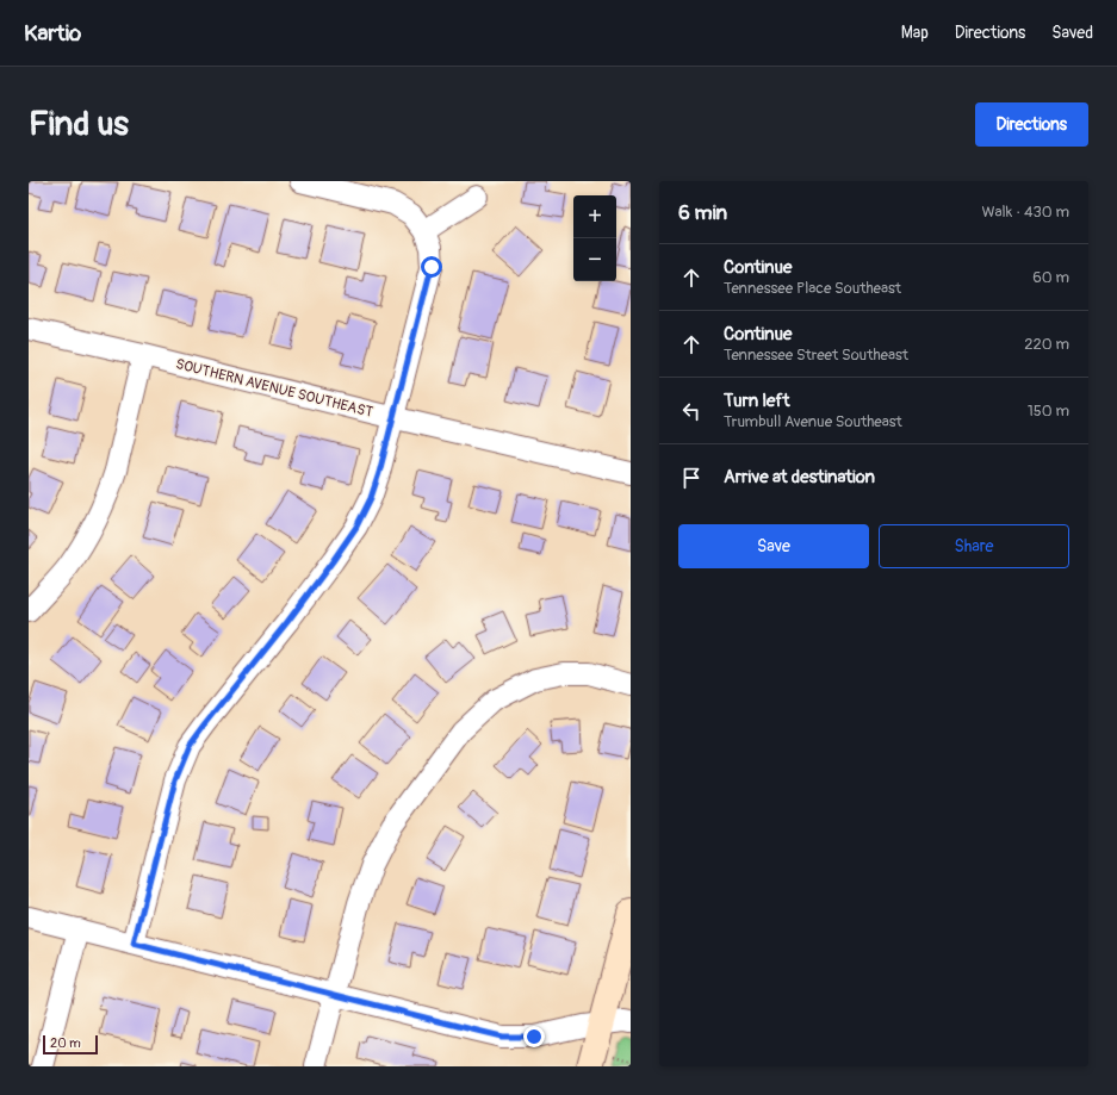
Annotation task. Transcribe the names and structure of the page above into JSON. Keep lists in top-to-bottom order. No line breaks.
{"streets":{"street":["SOUTHERN AVENUE SOUTHEAST"]},"scale_bar":"20 m","page":{"header":"Kartio","nav":["Map","Directions","Saved"],"buttons":["Directions",["Save","Share"]],"title":"Find us","heading":["6 min","Walk · 430 m"],"map_buttons":["+","−"],"list":[["Continue","Tennessee Place Southeast","60 m"],["Continue","Tennessee Street Southeast","220 m"],["Turn left","Trumbull Avenue Southeast","150 m"],"Arrive at destination"],"scale":"20 m"}}
